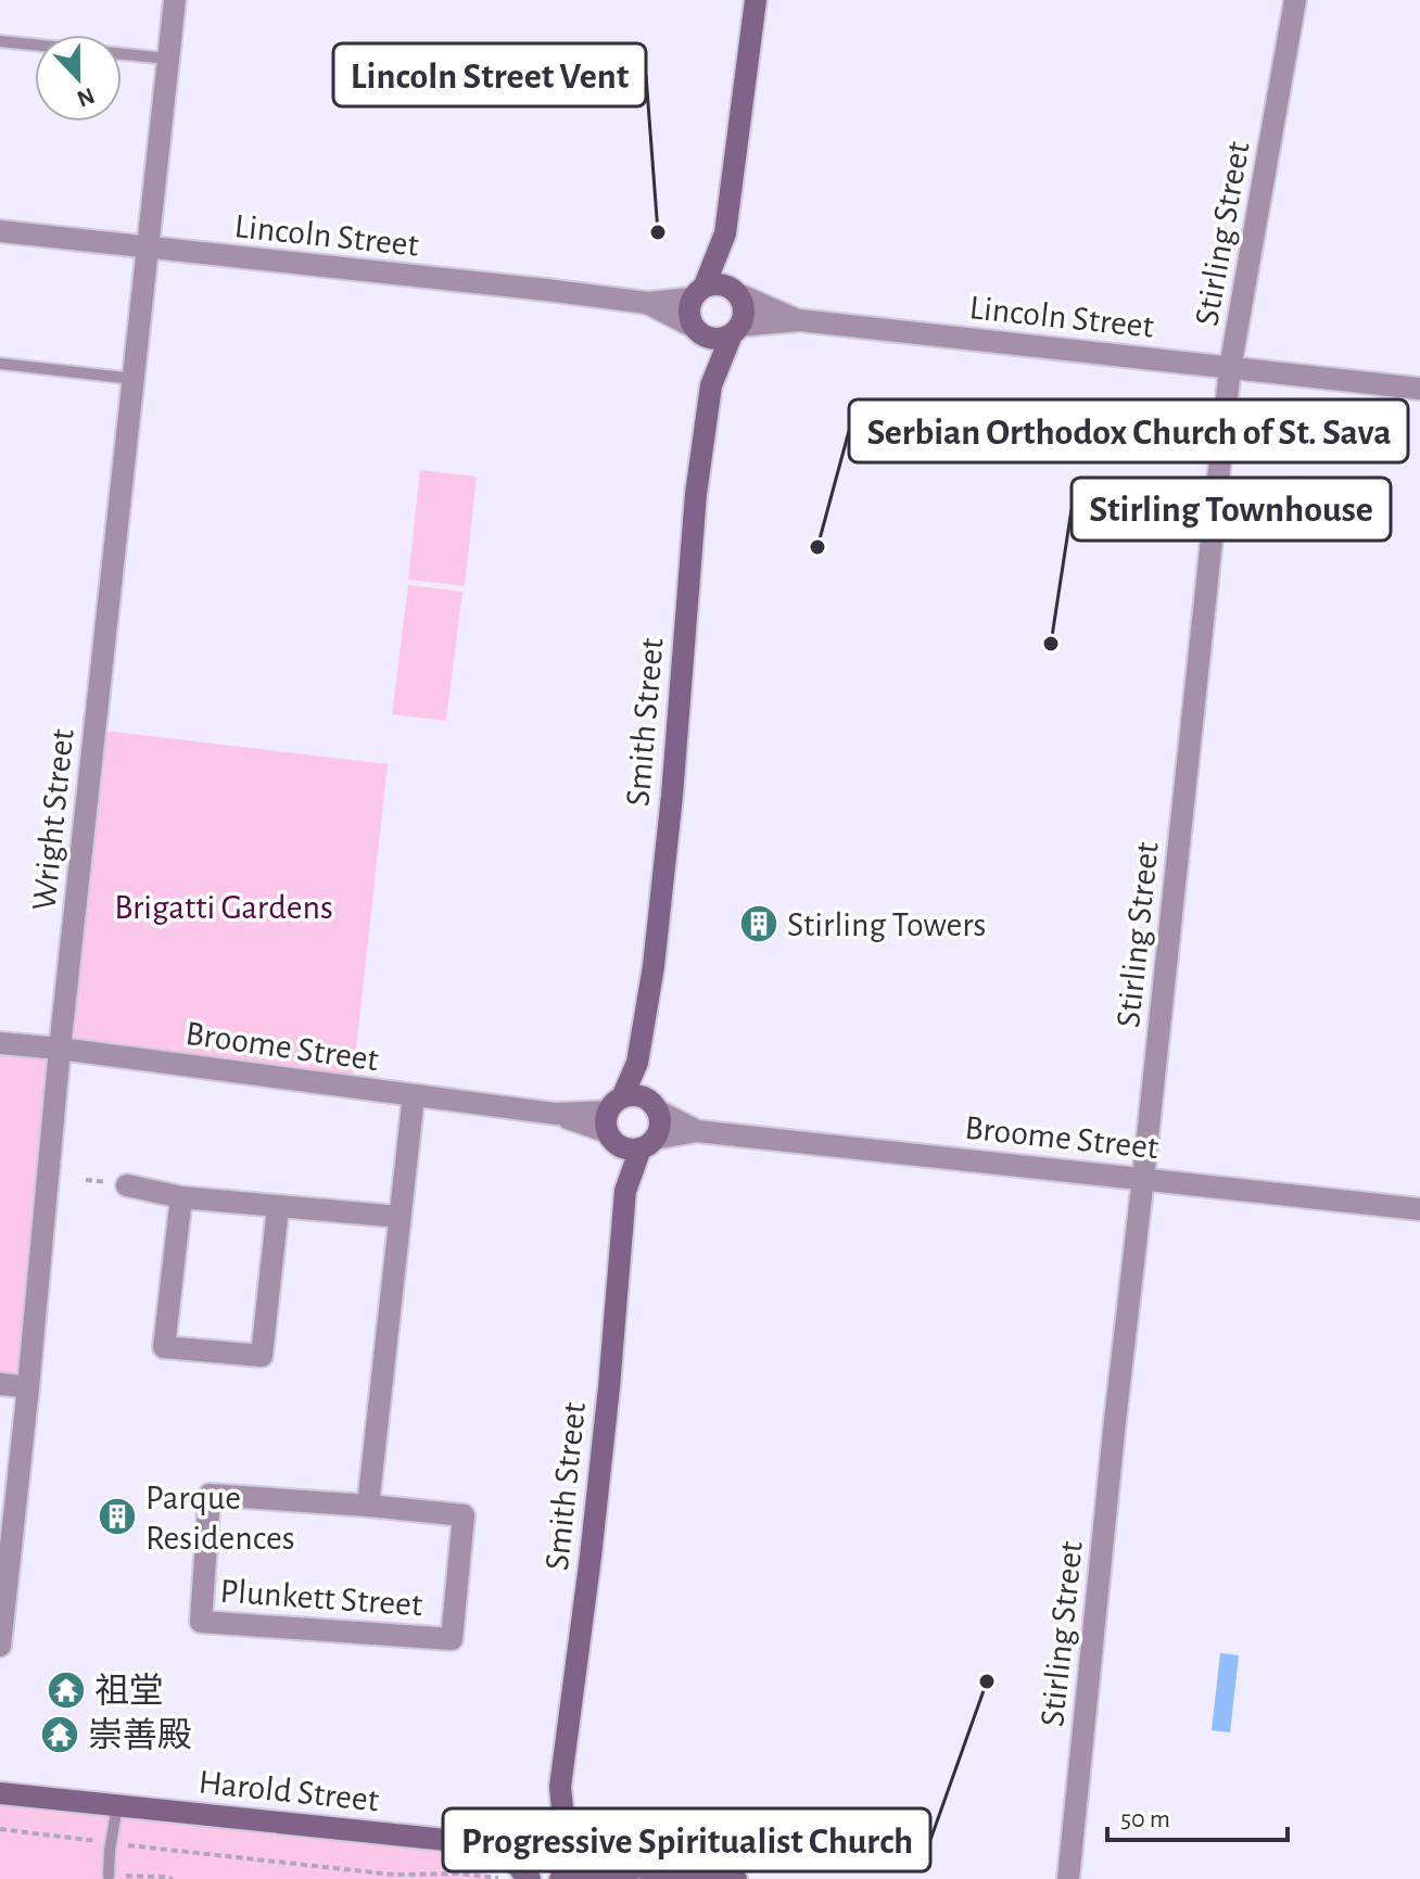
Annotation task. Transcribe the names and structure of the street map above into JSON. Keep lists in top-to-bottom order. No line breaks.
{"streets":{"street":["Stirling Street","Lincoln Street","Smith Street","Wright Street","Broome Street","Plunkett Street","Harold Street"]},"crossings":[["Stirling Street","Lincoln Street"],["Stirling Street","Broome Street"],["Lincoln Street","Smith Street"],["Lincoln Street","Wright Street"],["Smith Street","Broome Street"],["Smith Street","Harold Street"],["Wright Street","Broome Street"]],"parks":["Brigatti Gardens"],"places":{"other":["Lincoln Street Vent","Serbian Orthodox Church of St. Sava","Stirling Townhouse","Progressive Spiritualist Church"],"building":["Stirling Towers","Parque Residences"],"temple":["祖堂","崇善殿"]},"scale_bar":"50 m","north":"bottom"}
